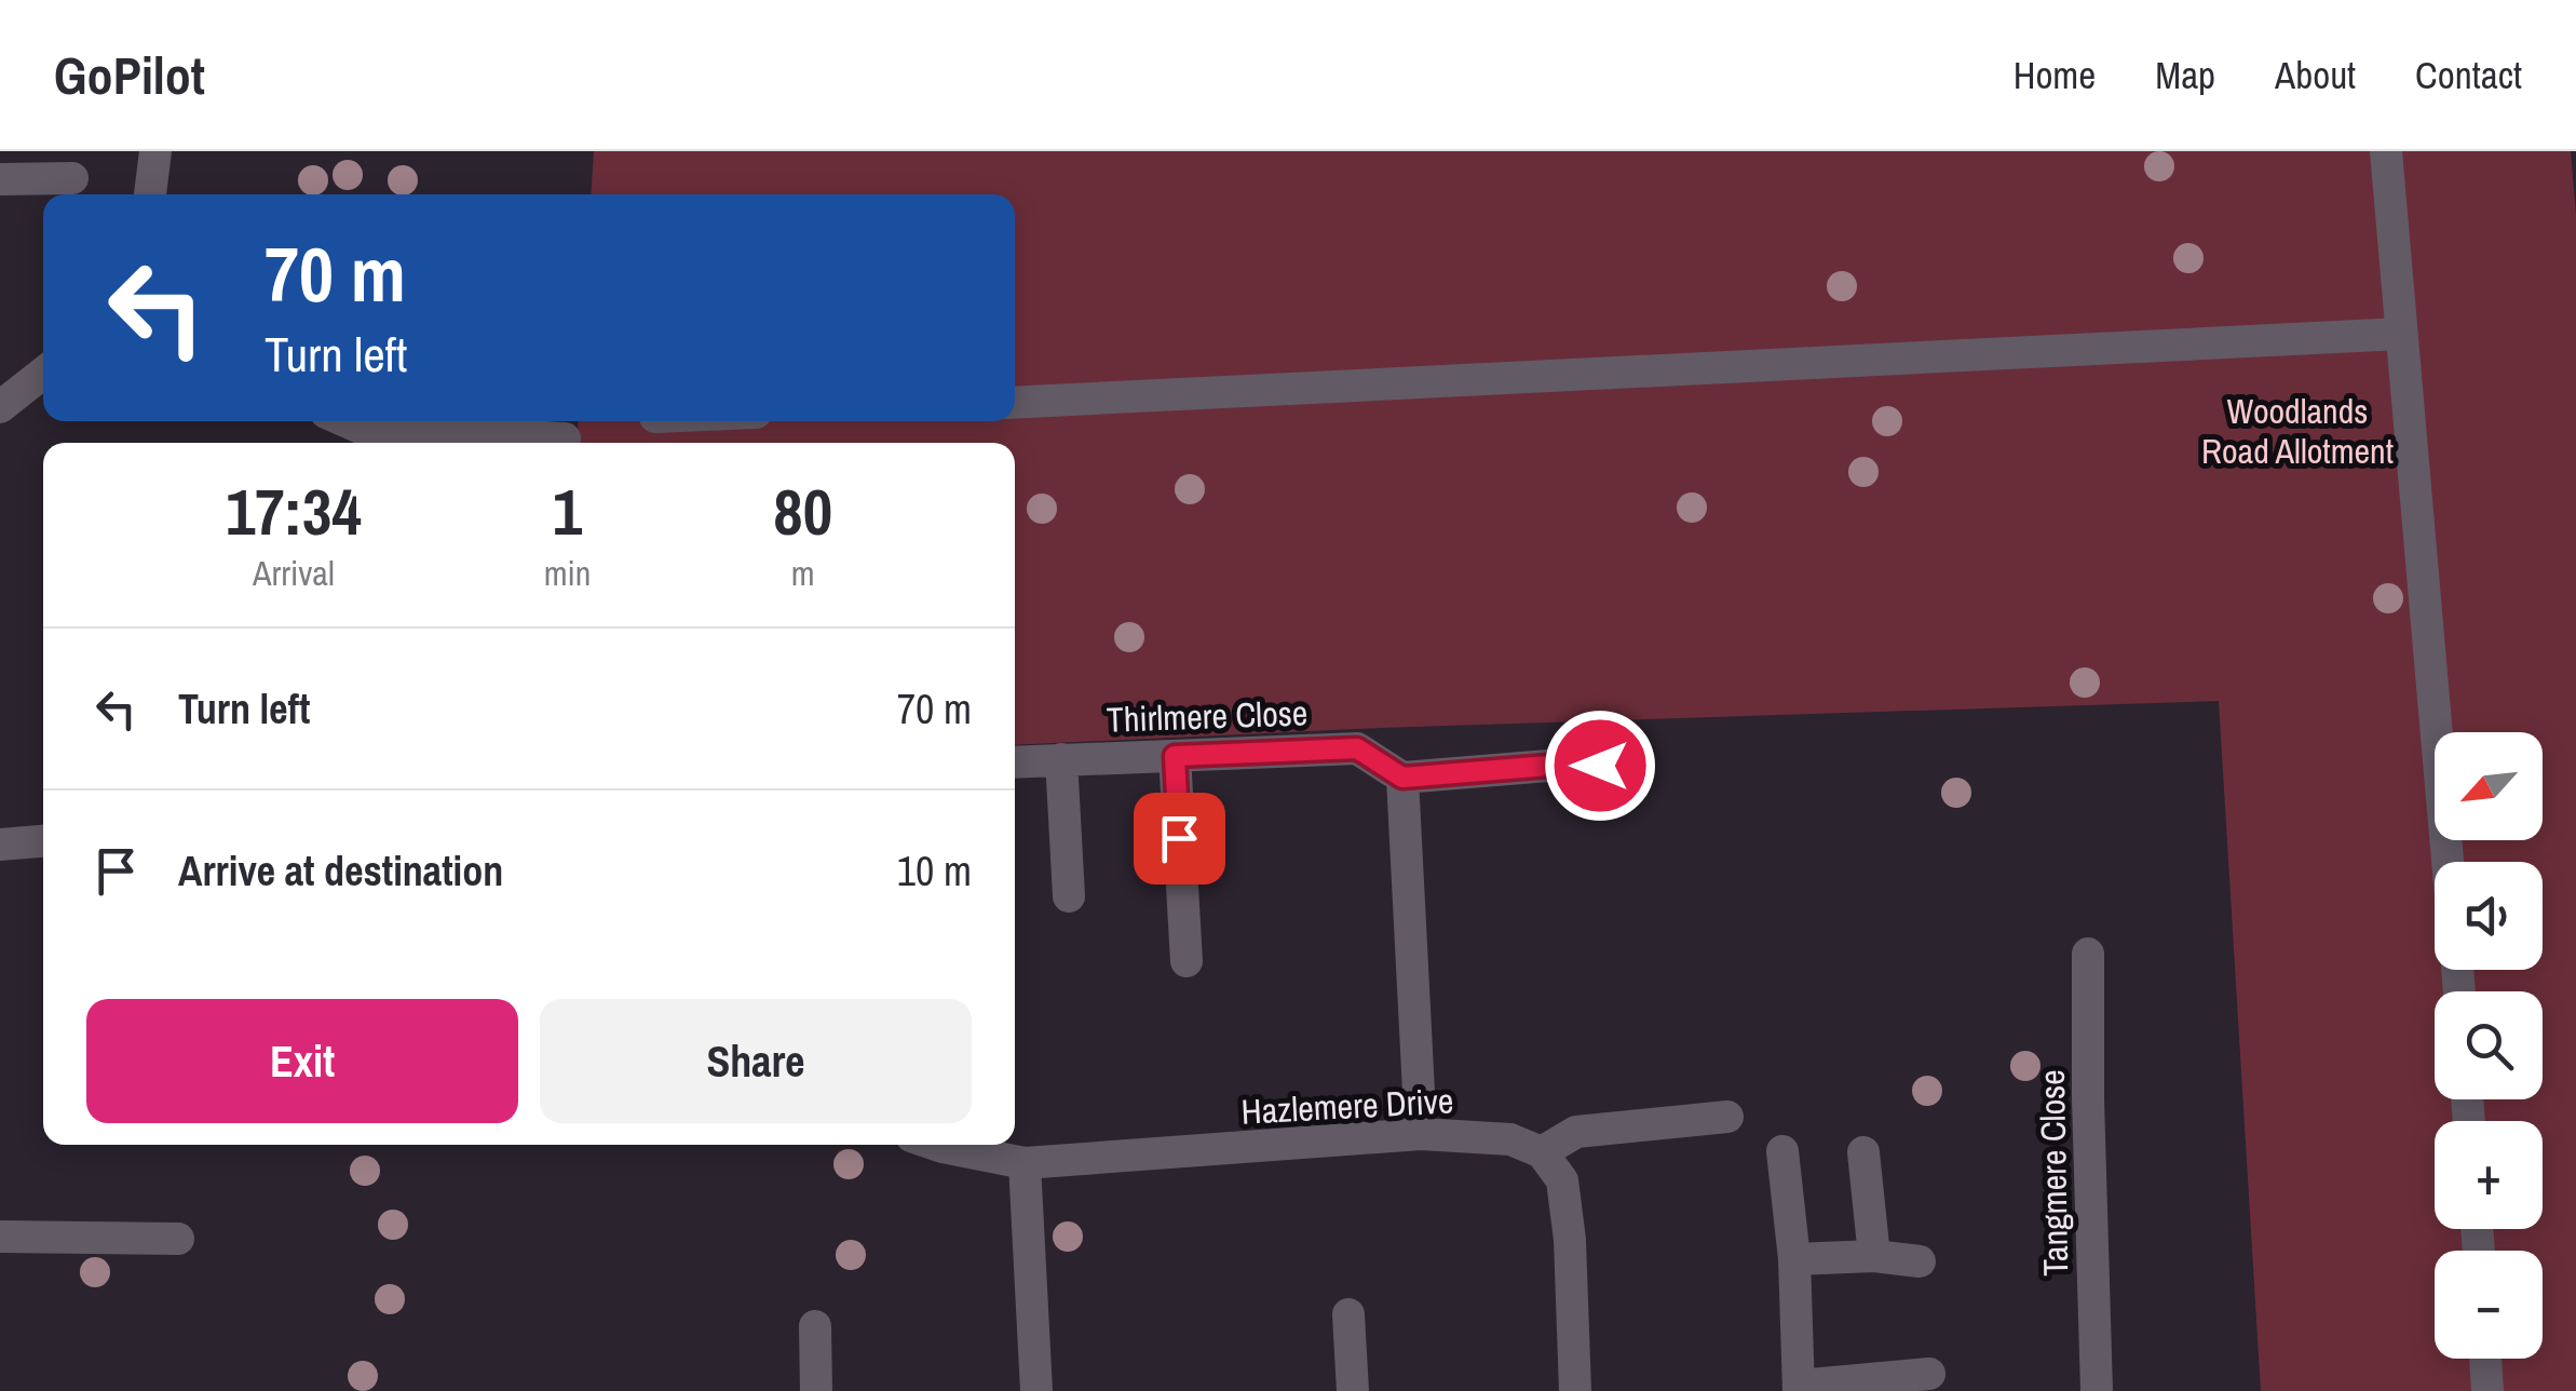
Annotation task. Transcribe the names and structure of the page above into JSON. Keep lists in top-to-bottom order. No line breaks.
{"streets":{"street":["Thirlmere Close","Hazlemere Drive","Tangmere Close"]},"parks":["Woodlands Road Allotment"],"north":"bottom left","page":{"header":"GoPilot","nav":["Home","Map","About","Contact"],"turn":["70 m","Turn left"],"eta":["17:34","Arrival","1","min","80","m"],"list":[{"name":"Turn left","value":"70 m"},{"name":"Arrive at destination","value":"10 m"}],"map_buttons":["+","−"],"buttons":["Exit","Share"]}}
